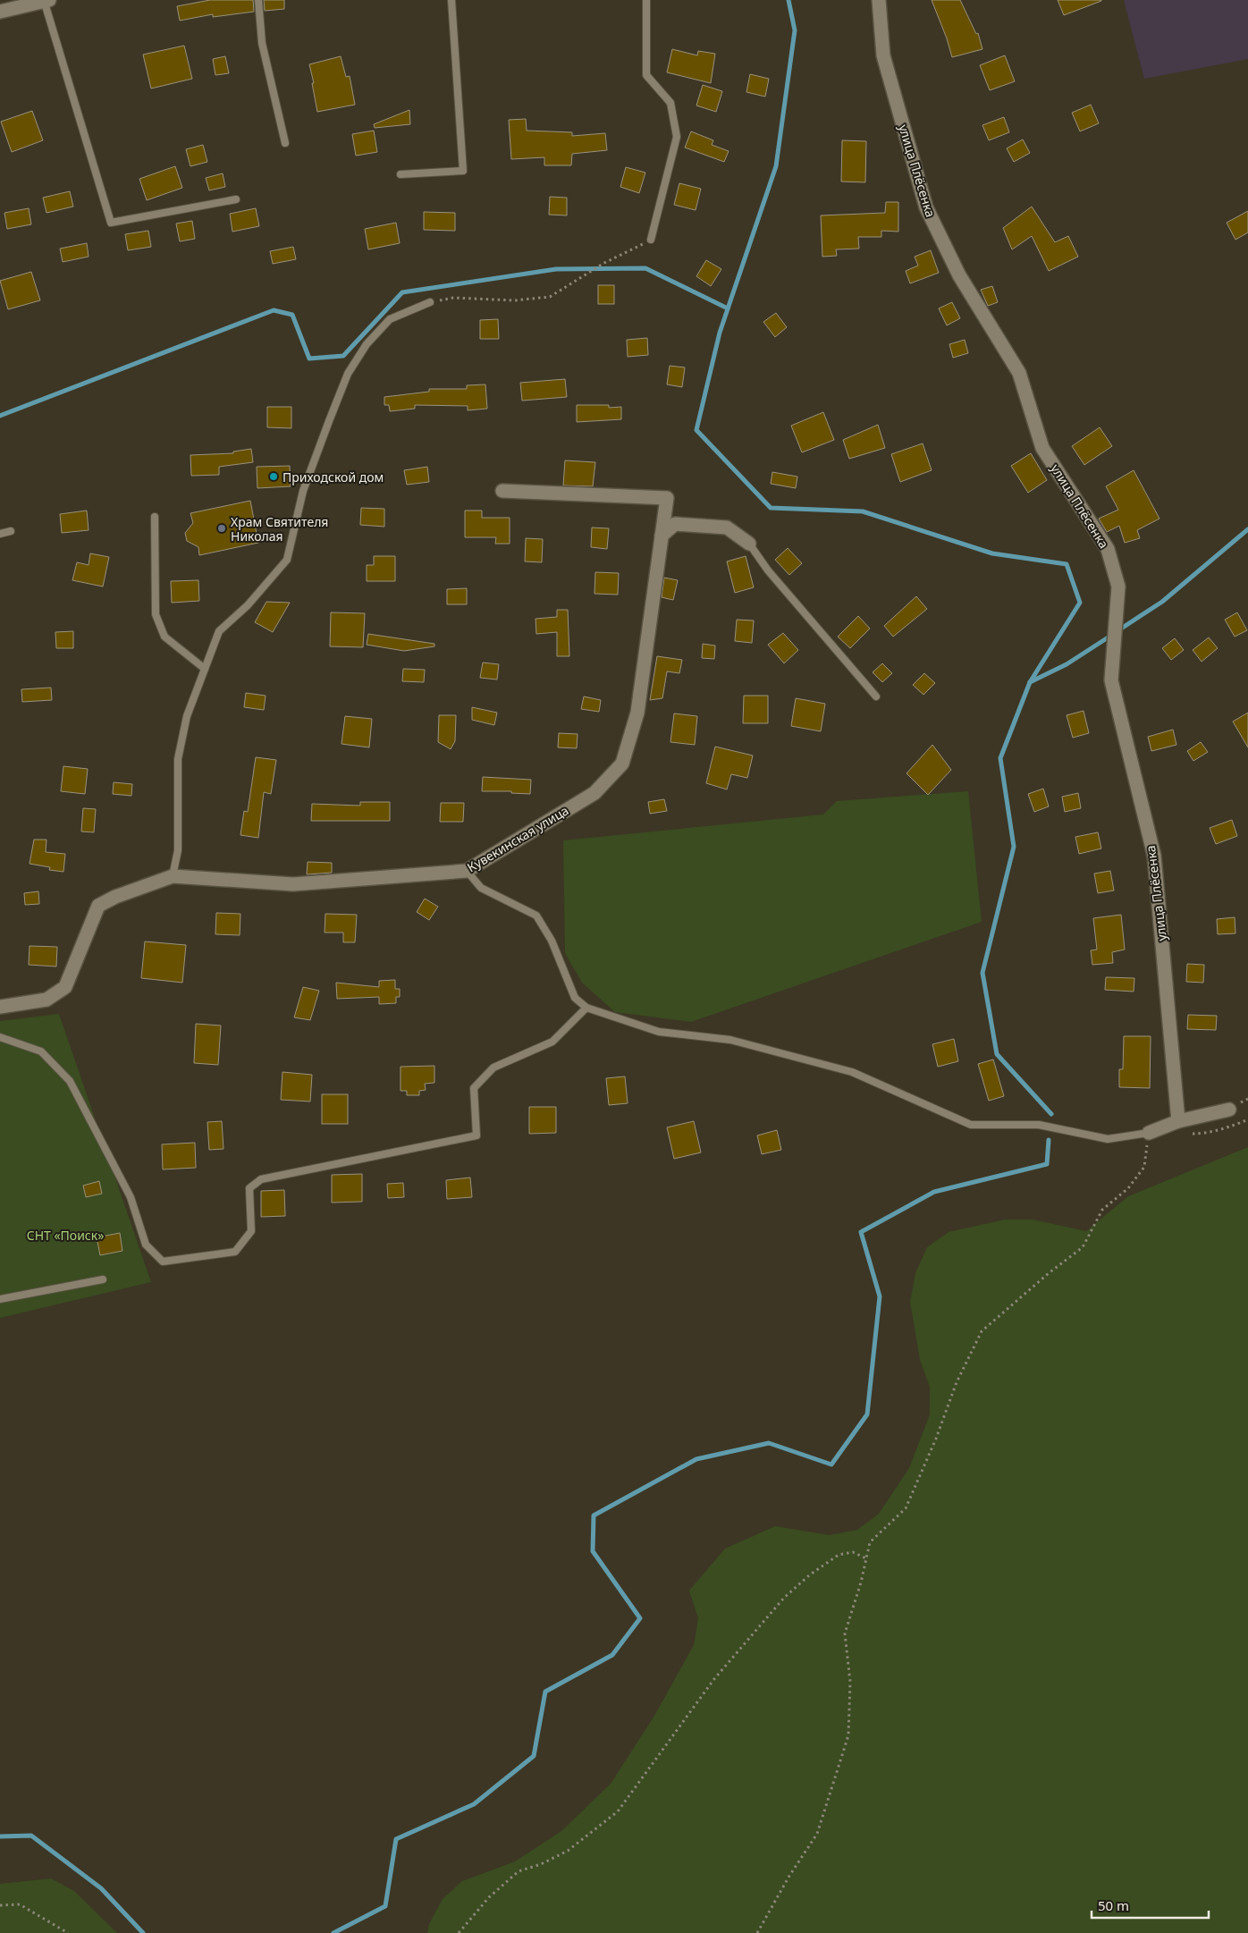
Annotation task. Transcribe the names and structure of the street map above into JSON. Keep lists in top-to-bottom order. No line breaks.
{"streets":{"street":["улица Плёсенка","Кувекинская улица"]},"parks":["СНТ «Поиск»"],"places":["Приходской дом","Храм Святителя Николая"],"scale_bar":"50 m"}
